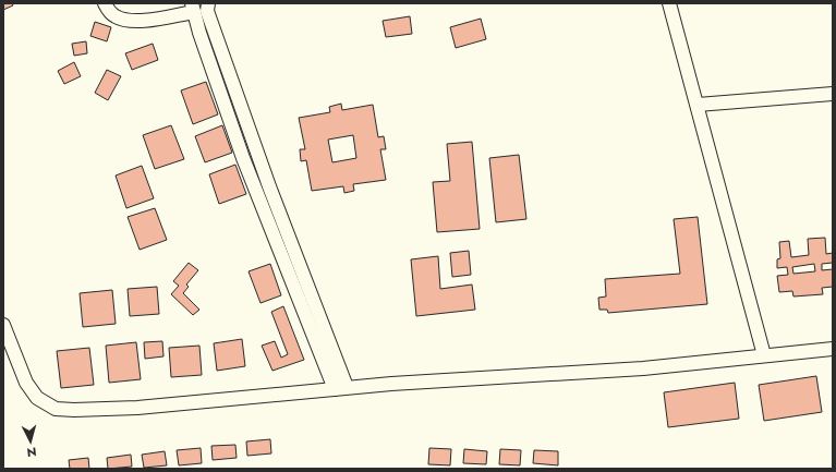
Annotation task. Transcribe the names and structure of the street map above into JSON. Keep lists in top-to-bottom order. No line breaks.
{"north":"bottom"}
